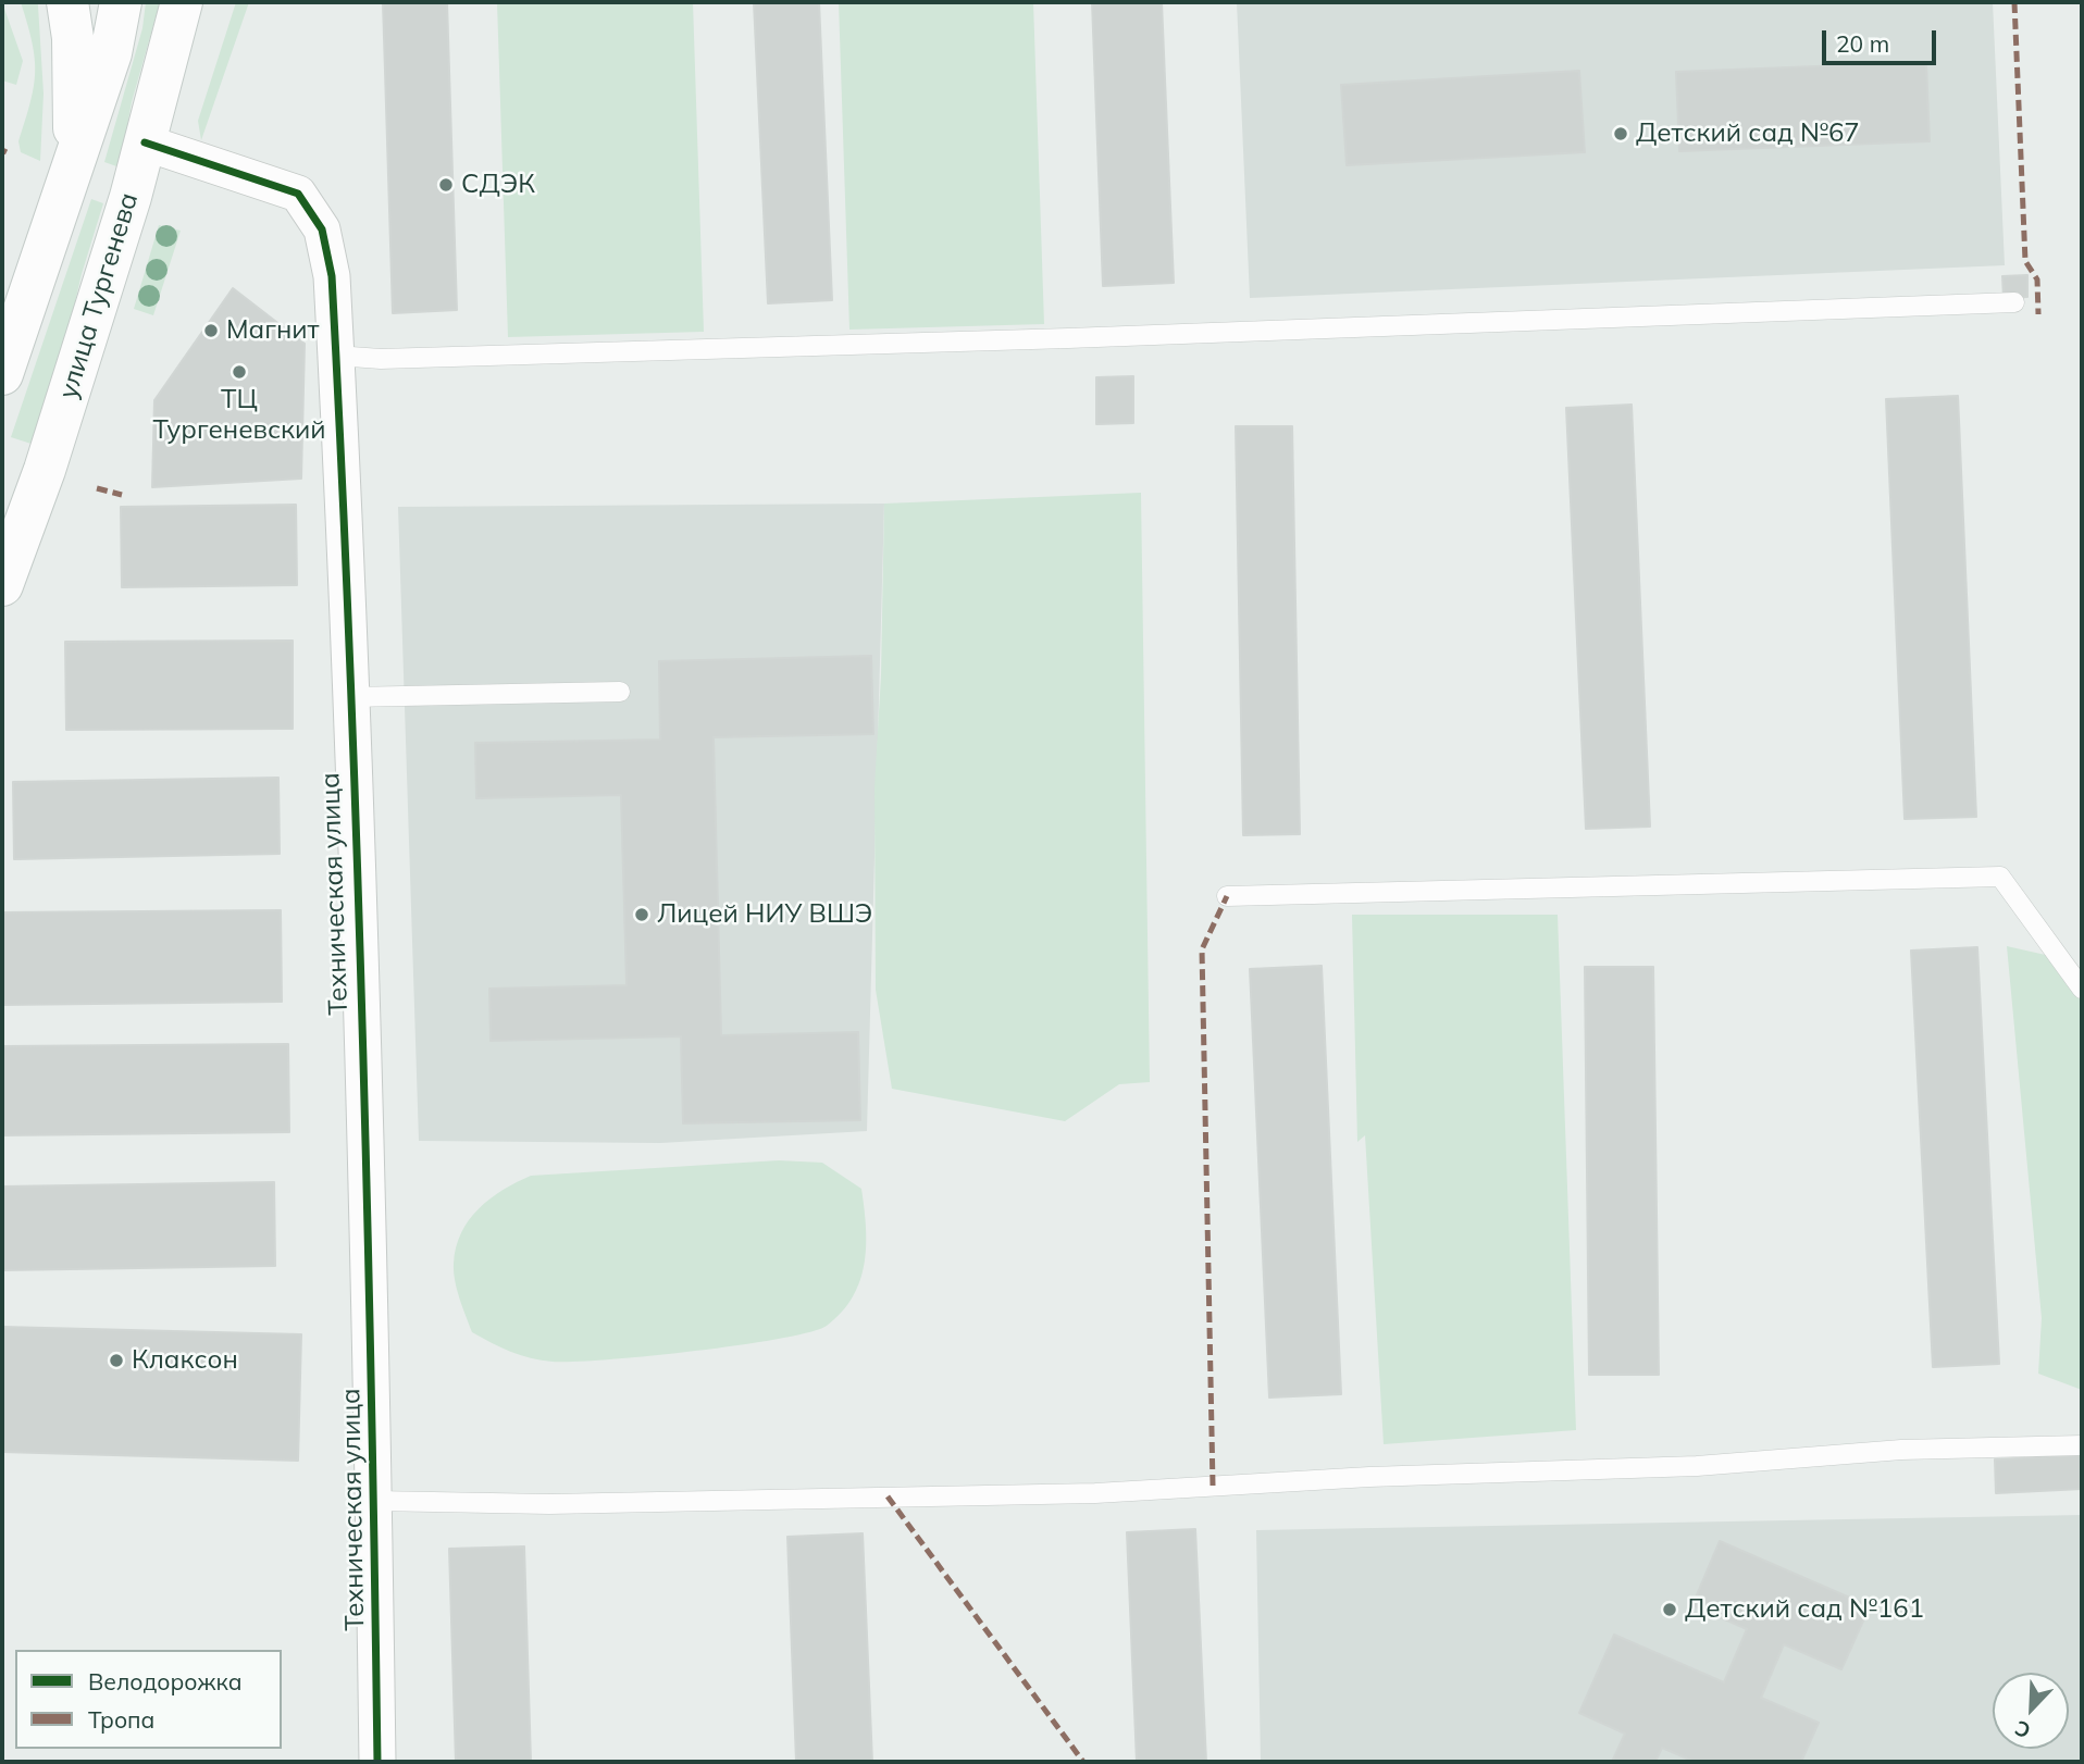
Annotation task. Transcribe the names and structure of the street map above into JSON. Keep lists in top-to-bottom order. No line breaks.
{"streets":{"main road":["улица Тургенева"],"street":["Техническая улица"]},"crossings":[["улица Тургенева","Техническая улица"]],"places":["Детский сад №67","СДЭК","Магнит","ТЦ Тургеневский","Лицей НИУ ВШЭ","Клаксон","Детский сад №161"],"legend":["Велодорожка","Тропа"],"scale_bar":"20 m","north":"bottom left"}
